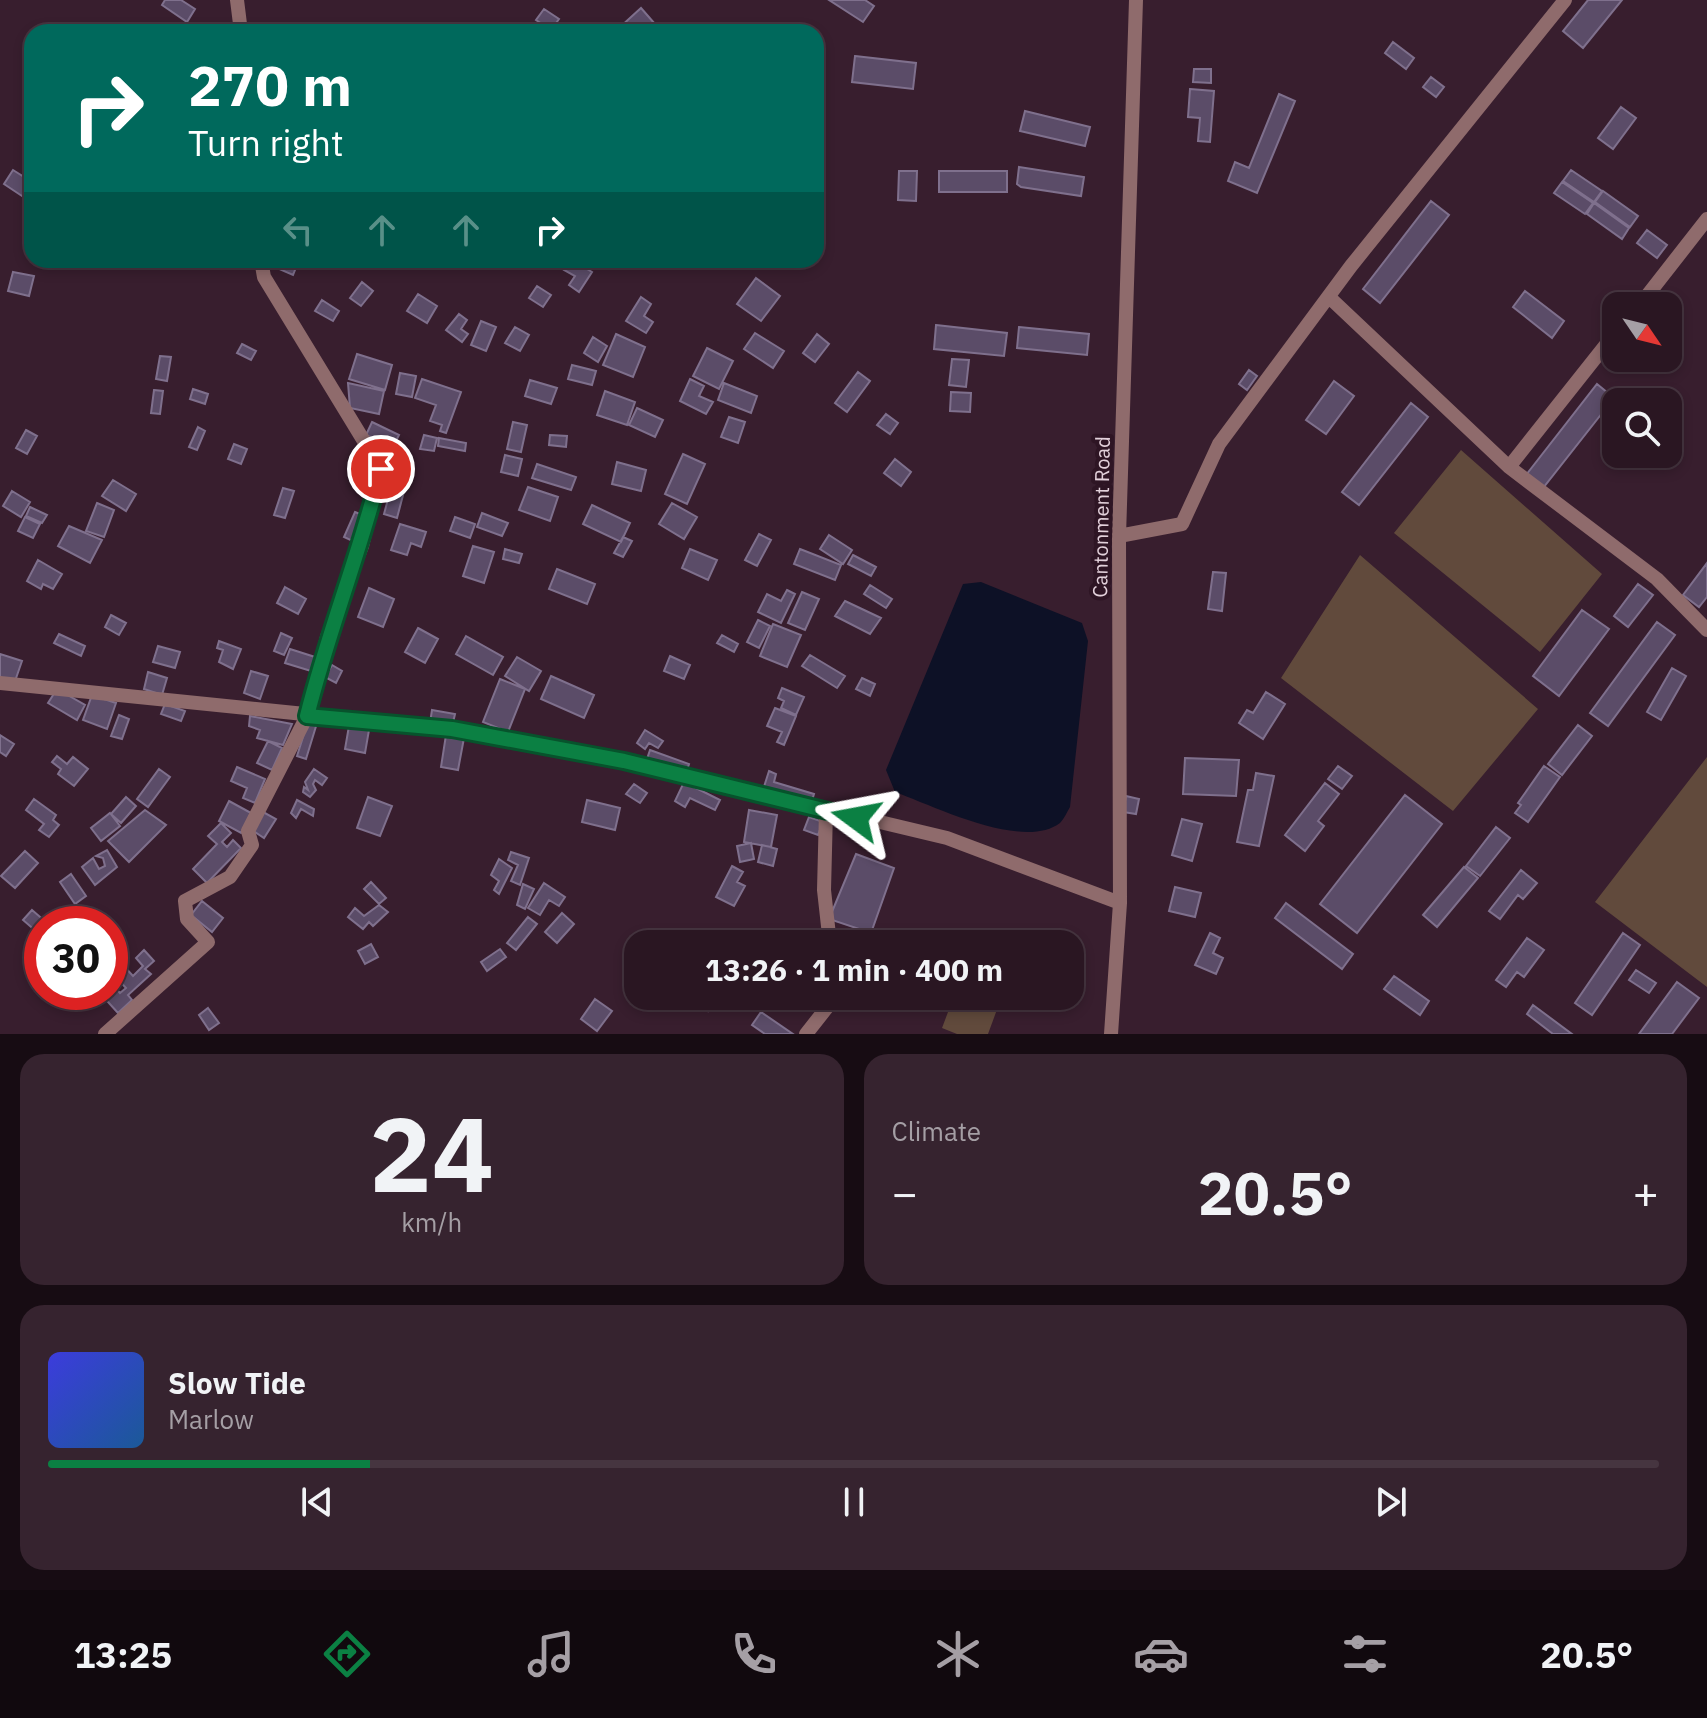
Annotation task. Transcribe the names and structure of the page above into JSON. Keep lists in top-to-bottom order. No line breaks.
{"streets":{"street":["Cantonment Road"]},"north":"bottom right","page":{"turn":["270 m","Turn right"],"limit":"30","trip":"13:26 · 1 min · 400 m","tile":[["24","km/h"],"Climate"],"heat":["−","20.5°","+"],"song":["Slow Tide","Marlow"],"tabs":["13:25","20.5°"]}}
